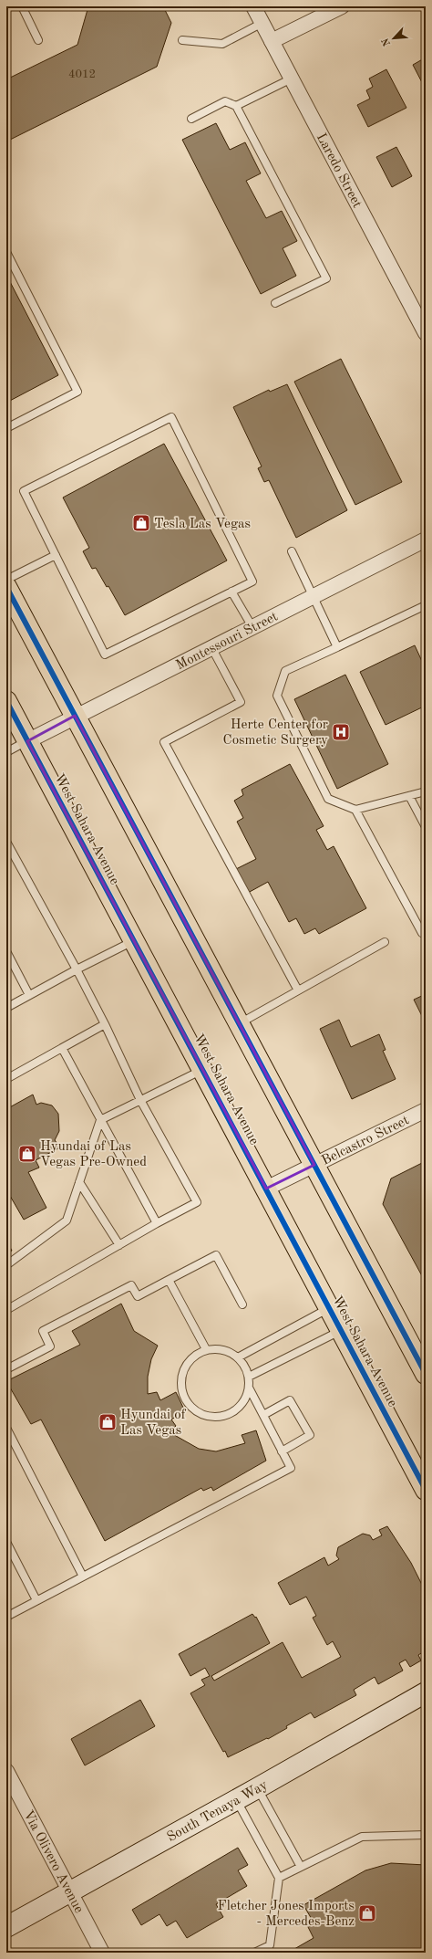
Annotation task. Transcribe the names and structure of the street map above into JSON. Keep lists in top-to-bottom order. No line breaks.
{"streets":{"main road":["West Sahara Avenue"],"street":["Laredo Street","Montessouri Street","Belcastro Street","South Tenaya Way","Via Olivero Avenue"]},"crossings":[["Montessouri Street","West Sahara Avenue"],["West Sahara Avenue","Belcastro Street"],["South Tenaya Way","Via Olivero Avenue"]],"places":{"shop":["Tesla Las Vegas","Hyundai of Las Vegas Pre-Owned","Hyundai of Las Vegas","Fletcher Jones Imports - Mercedes-Benz"],"hospital":["Herte Center for Cosmetic Surgery"]},"house_numbers":["4012"],"north":"bottom left"}
